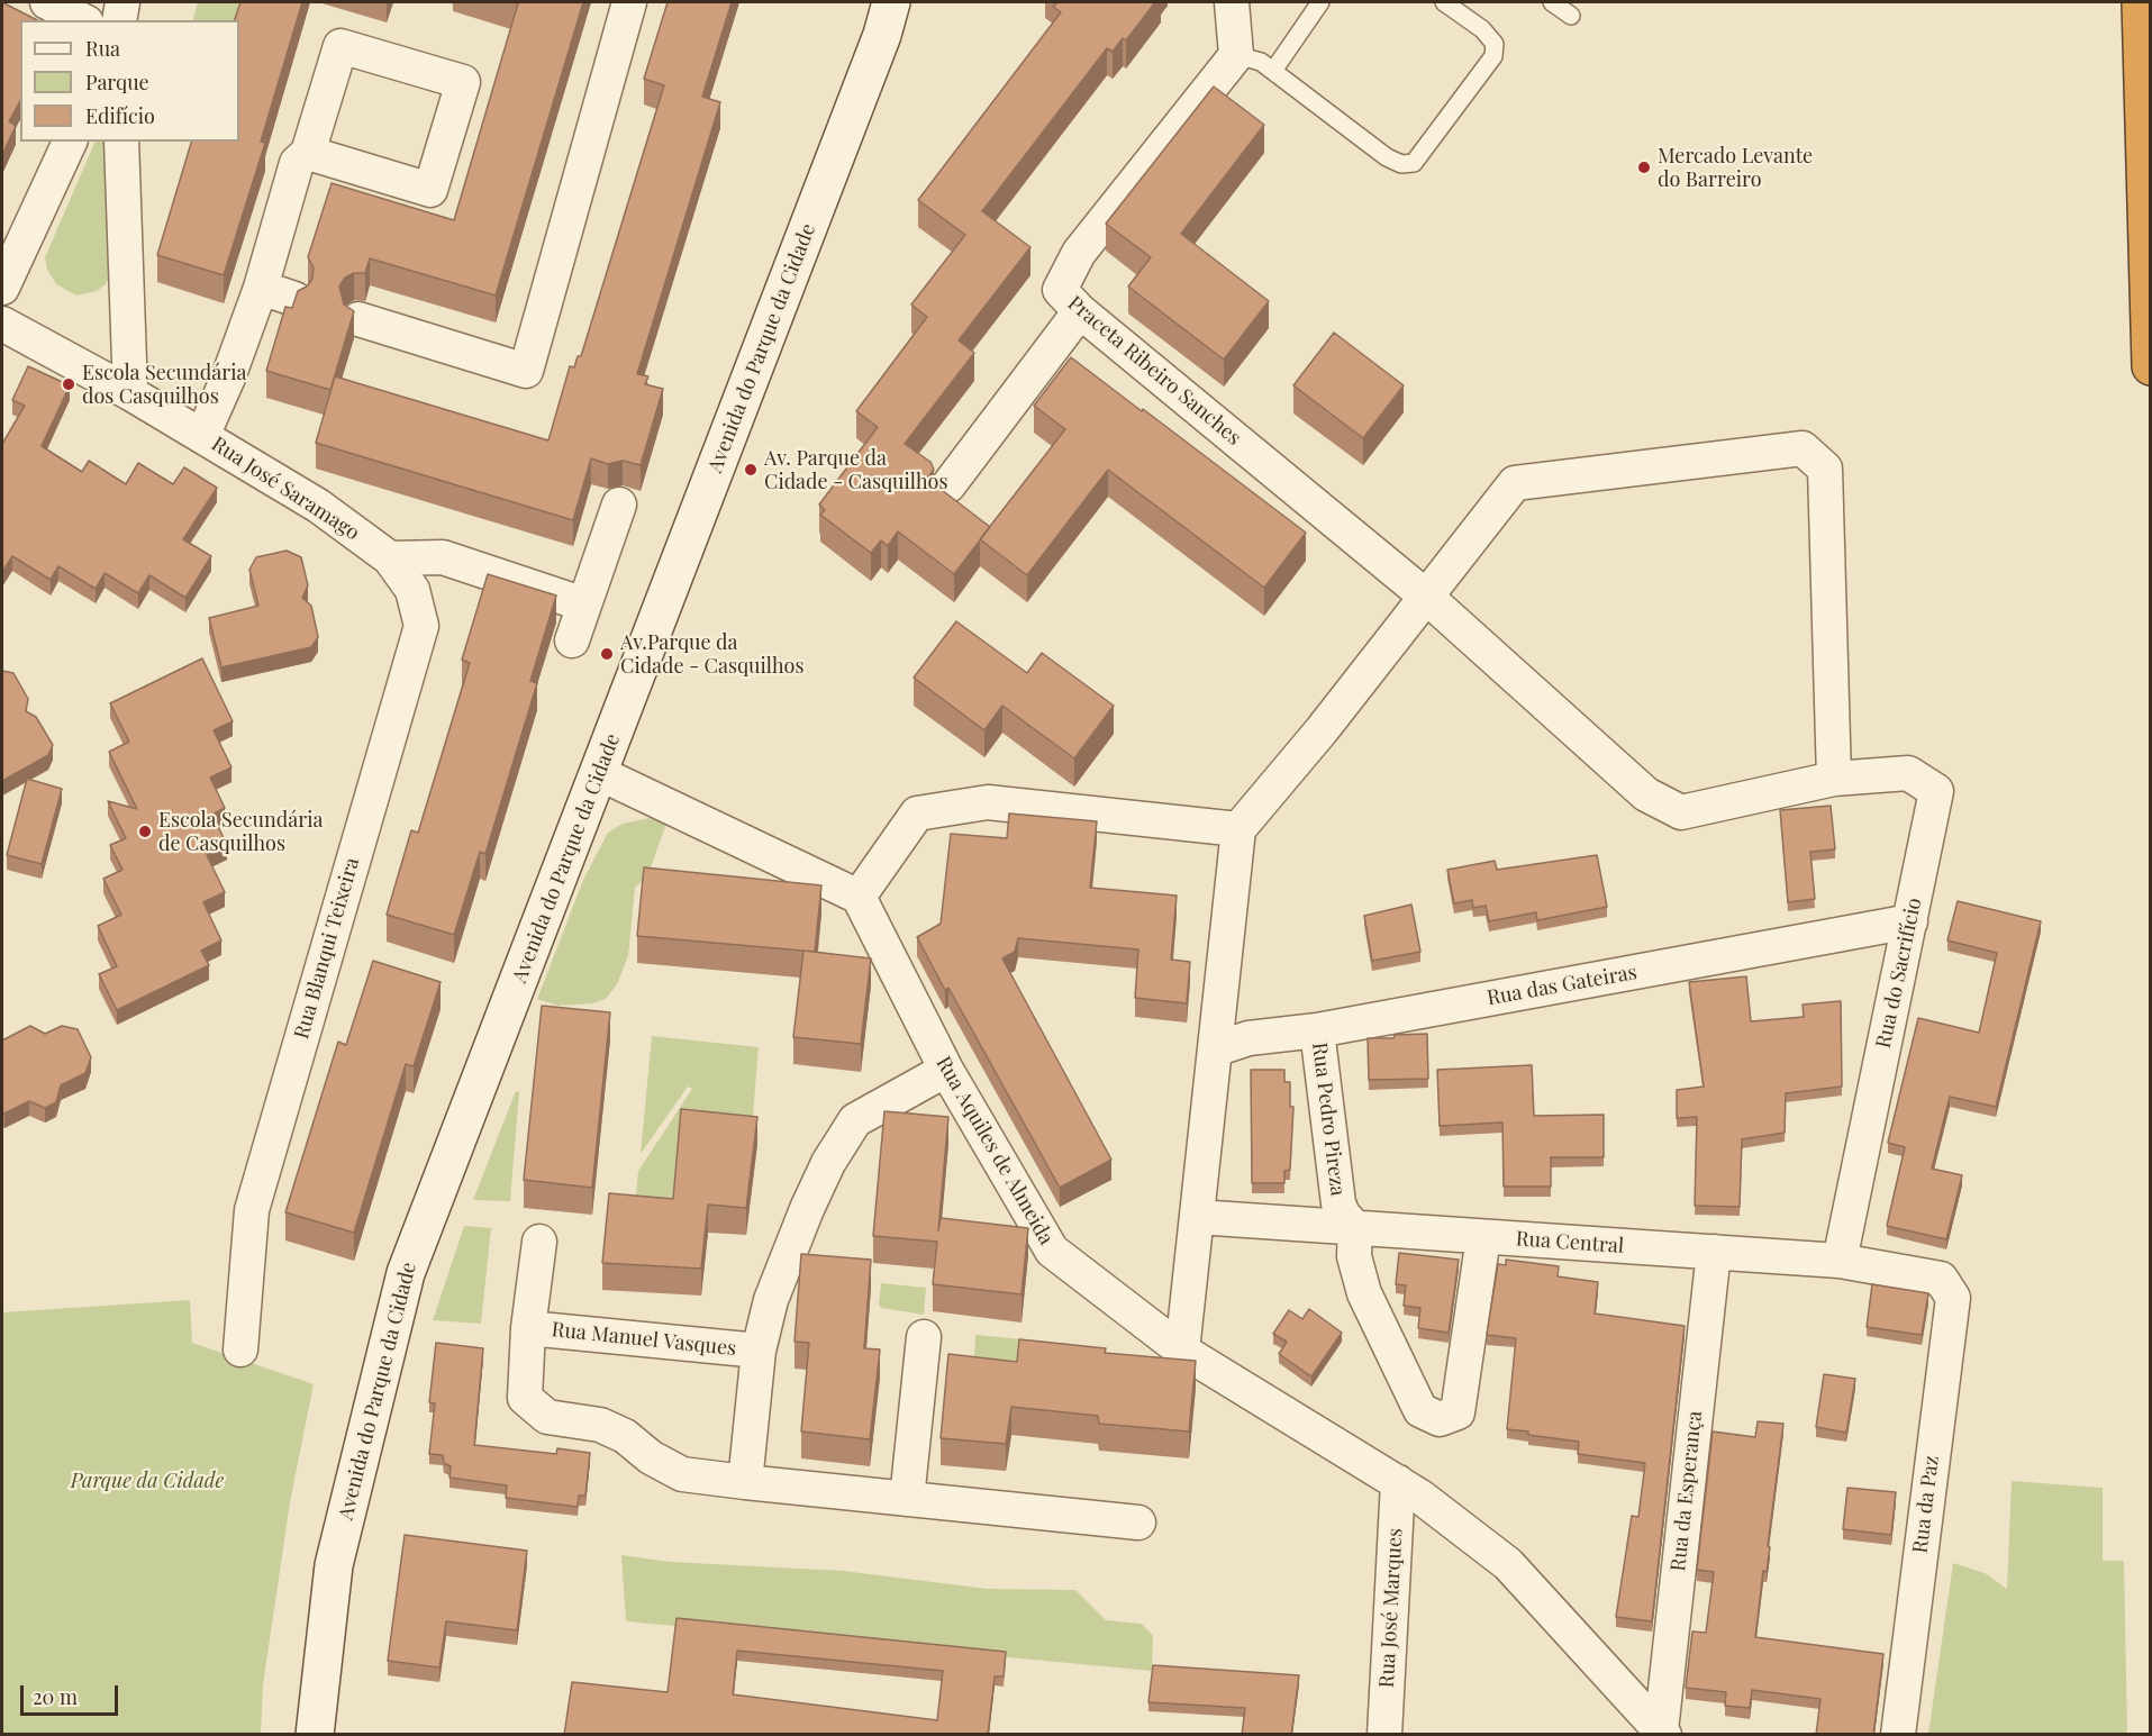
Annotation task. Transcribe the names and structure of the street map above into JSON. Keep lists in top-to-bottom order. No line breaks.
{"streets":{"street":["Avenida do Parque da Cidade","Praceta Ribeiro Sanches","Rua José Saramago","Rua Blanqui Teixeira","Rua do Sacrifício","Rua das Gateiras","Rua Pedro Pireza","Rua Aquiles de Almeida","Rua Central","Rua Manuel Vasques","Rua da Esperança","Rua da Paz","Rua José Marques"]},"crossings":[["Praceta Ribeiro Sanches","Rua do Sacrifício"],["Rua José Saramago","Rua Blanqui Teixeira"],["Rua do Sacrifício","Rua das Gateiras"],["Rua do Sacrifício","Rua Central"],["Rua das Gateiras","Rua Pedro Pireza"],["Rua Pedro Pireza","Rua Central"],["Rua Aquiles de Almeida","Rua Manuel Vasques"],["Rua Aquiles de Almeida","Rua da Esperança"],["Rua Aquiles de Almeida","Rua José Marques"],["Rua Central","Rua da Esperança"],["Rua Central","Rua da Paz"]],"parks":["Parque da Cidade"],"places":["Mercado Levante do Barreiro","Escola Secundária dos Casquilhos","Av. Parque da Cidade - Casquilhos","Av.Parque da Cidade - Casquilhos","Escola Secundária de Casquilhos"],"legend":["Rua","Parque","Edifício"],"scale_bar":"20 m"}
